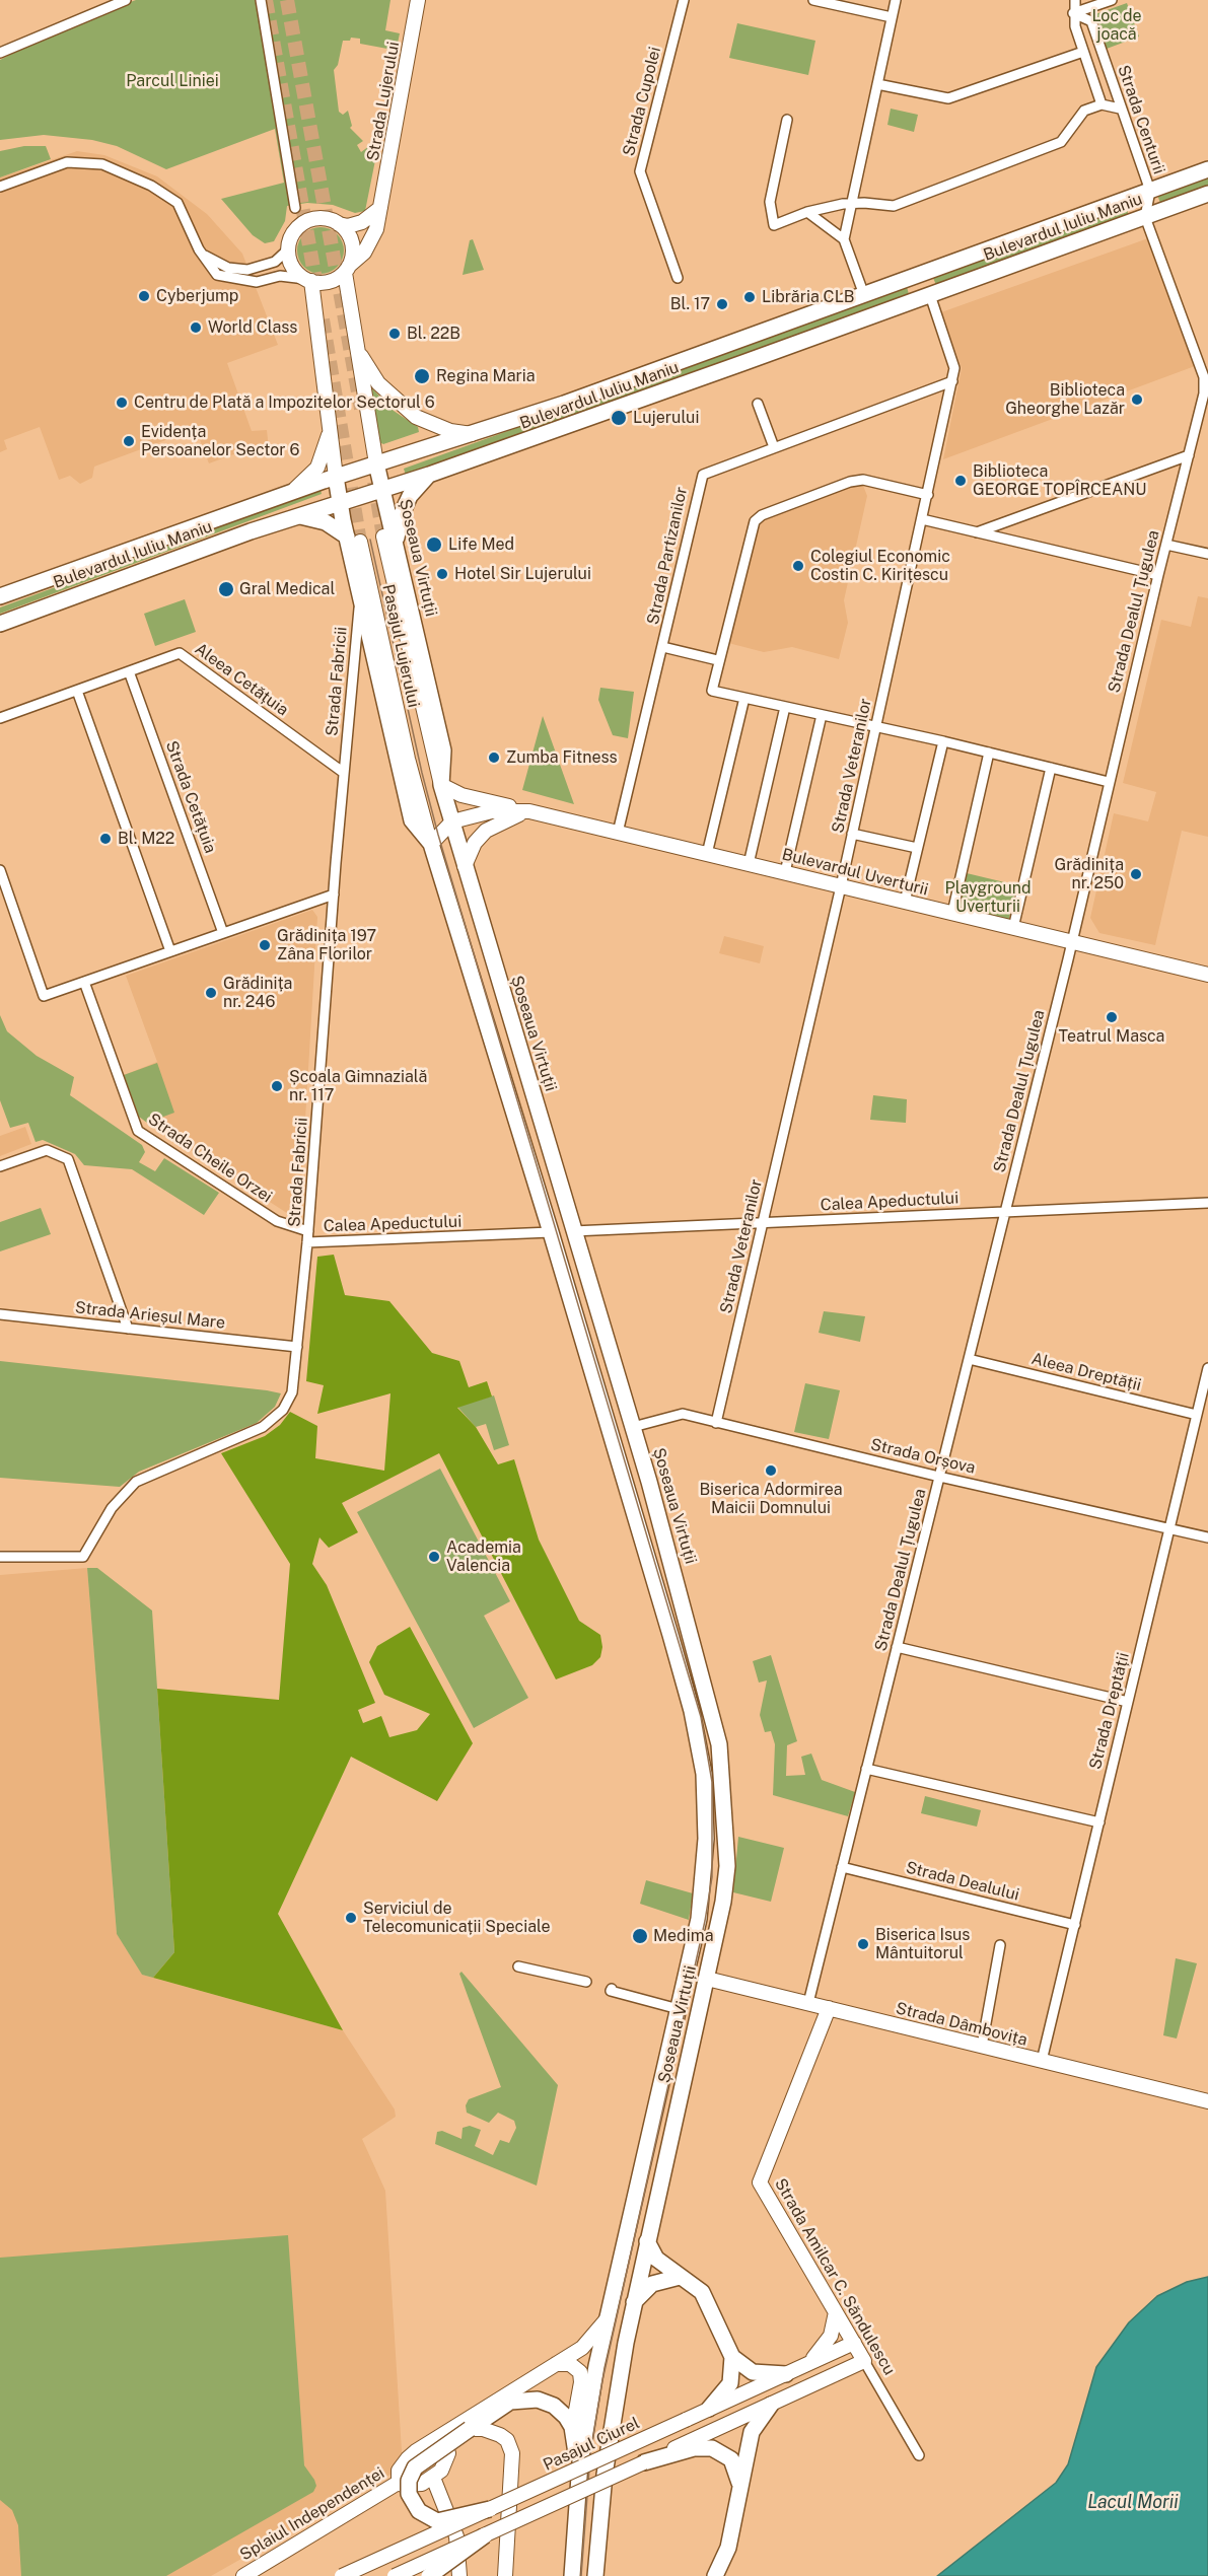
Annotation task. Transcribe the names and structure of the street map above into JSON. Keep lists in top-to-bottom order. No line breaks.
{"streets":{"main road":["Strada Lujerului","Bulevardul Iuliu Maniu","Șoseaua Virtuții","Pasajul Lujerului","Bulevardul Uverturii","Strada Dâmbovița","Strada Amilcar C. Săndulescu","Pasajul Ciurel","Splaiul Independenței"],"street":["Strada Cupolei","Strada Centurii","Strada Partizanilor","Strada Dealul Țugulea","Aleea Cetățuia","Strada Fabricii","Strada Veteranilor","Strada Cetățuia","Strada Cheile Orzei","Calea Apeductului","Strada Arieșul Mare","Aleea Dreptății","Strada Orșova","Strada Dreptății","Strada Dealului"]},"crossings":[["Strada Centurii","Bulevardul Iuliu Maniu"],["Bulevardul Iuliu Maniu","Șoseaua Virtuții"],["Bulevardul Iuliu Maniu","Strada Dealul Țugulea"],["Bulevardul Iuliu Maniu","Strada Veteranilor"],["Strada Partizanilor","Strada Veteranilor"],["Strada Partizanilor","Bulevardul Uverturii"],["Șoseaua Virtuții","Pasajul Lujerului"],["Șoseaua Virtuții","Strada Fabricii"],["Șoseaua Virtuții","Bulevardul Uverturii"],["Șoseaua Virtuții","Calea Apeductului"],["Șoseaua Virtuții","Strada Orșova"],["Șoseaua Virtuții","Strada Dâmbovița"],["Șoseaua Virtuții","Splaiul Independenței"],["Strada Dealul Țugulea","Bulevardul Uverturii"],["Strada Dealul Țugulea","Calea Apeductului"],["Strada Dealul Țugulea","Aleea Dreptății"],["Strada Dealul Țugulea","Strada Orșova"],["Strada Dealul Țugulea","Strada Dealului"],["Strada Dealul Țugulea","Strada Dâmbovița"],["Aleea Cetățuia","Strada Fabricii"],["Aleea Cetățuia","Strada Cetățuia"],["Strada Fabricii","Strada Cheile Orzei"],["Strada Fabricii","Calea Apeductului"],["Strada Fabricii","Strada Arieșul Mare"],["Strada Veteranilor","Bulevardul Uverturii"],["Strada Veteranilor","Calea Apeductului"],["Strada Veteranilor","Strada Orșova"],["Aleea Dreptății","Strada Dreptății"],["Strada Orșova","Strada Dreptății"],["Strada Dreptății","Strada Dealului"],["Strada Dreptății","Strada Dâmbovița"],["Strada Dâmbovița","Strada Amilcar C. Săndulescu"],["Strada Amilcar C. Săndulescu","Pasajul Ciurel"]],"water":["Lacul Morii"],"parks":["Loc de joacă","Parcul Liniei","Playground Uverturii"],"places":["Cyberjump","Librăria CLB","Bl. 17","World Class","Bl. 22B","Regina Maria","Biblioteca Gheorghe Lazăr","Centru de Plată a Impozitelor Sectorul 6","Lujerului","Evidența Persoanelor Sector 6","Biblioteca GEORGE TOPÎRCEANU","Life Med","Colegiul Economic Costin C. Kirițescu","Hotel Sir Lujerului","Gral Medical","Zumba Fitness","Bl. M22","Grădinița nr. 250","Grădinița 197 Zâna Florilor","Grădinița nr. 246","Teatrul Masca","Școala Gimnazială nr. 117","Biserica Adormirea Maicii Domnului","Academia Valencia","Serviciul de Telecomunicații Speciale","Medima","Biserica Isus Mântuitorul"]}
